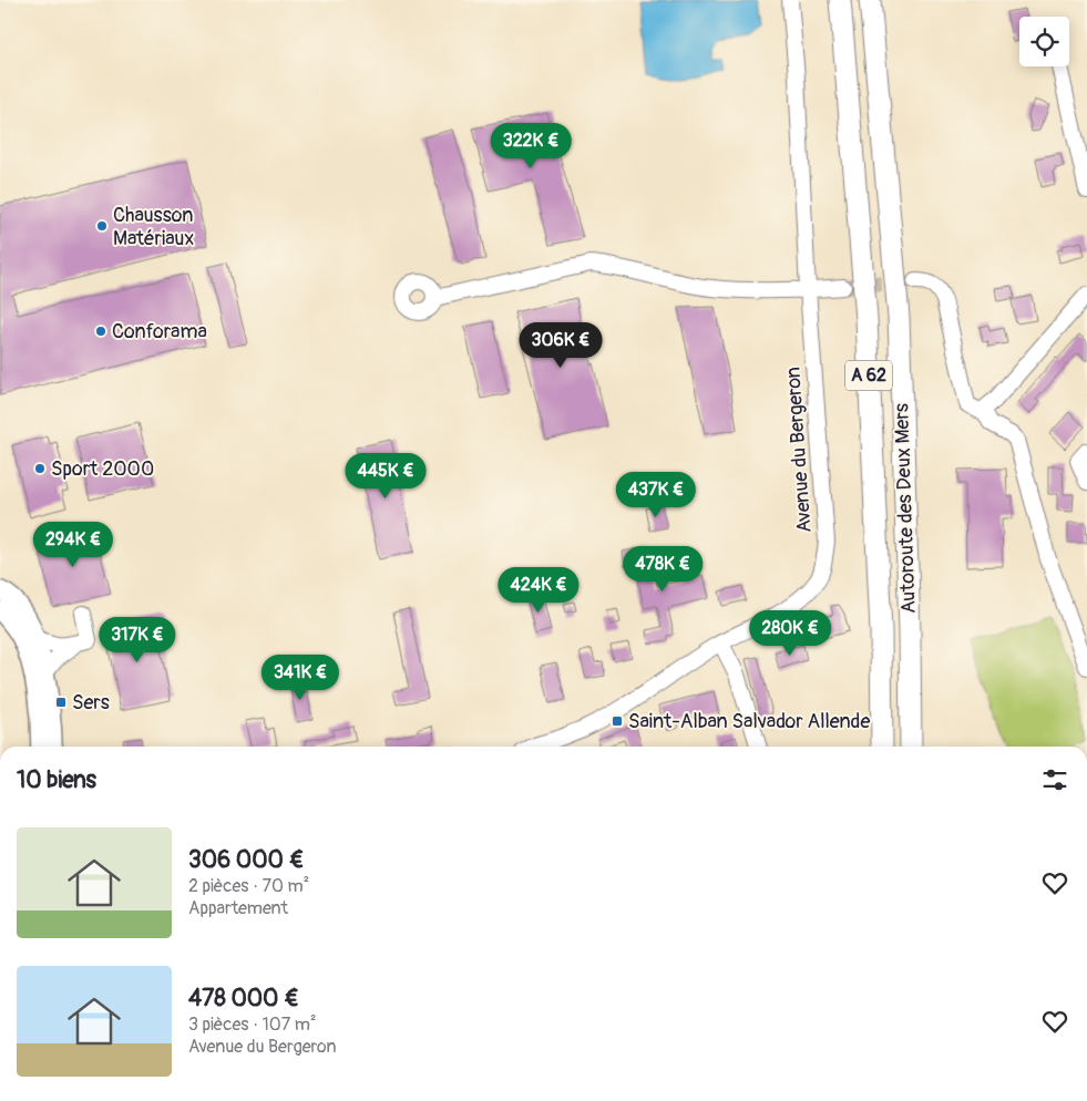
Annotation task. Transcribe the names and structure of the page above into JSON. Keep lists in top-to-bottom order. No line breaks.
{"streets":{"highway":["A 62","Autoroute des Deux Mers"],"street":["Avenue du Bergeron"]},"places":{"other":["Chausson Matériaux","Conforama","Sport 2000"],"transit":["Sers","Saint-Alban Salvador Allende"]},"page":{"price":["322K €","306K €","445K €","437K €","294K €","478K €","424K €","280K €","317K €","341K €"],"heading":"10 biens","list":[{"name":"306 000 €","note":"2 pièces · 70 m² · Appartement"},{"name":"478 000 €","note":"3 pièces · 107 m² · Avenue du Bergeron"}]}}
